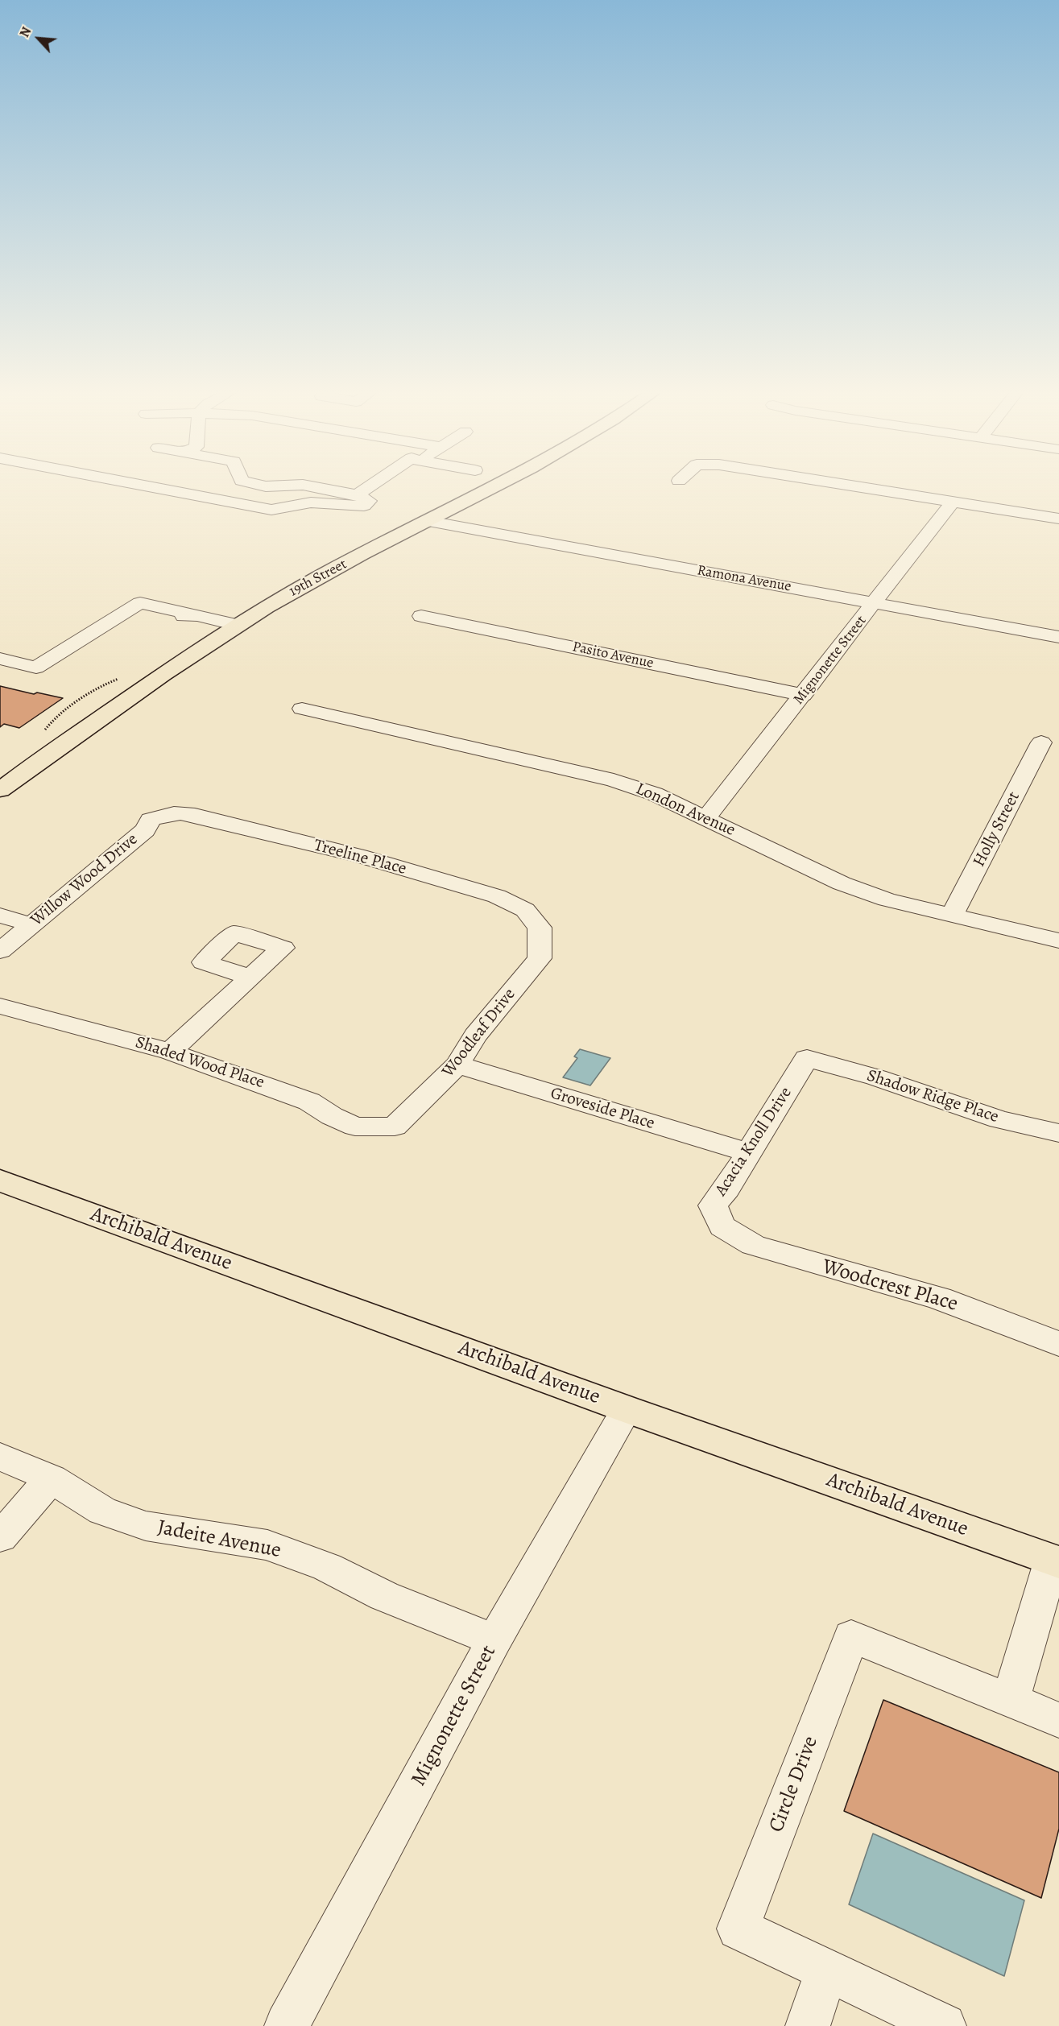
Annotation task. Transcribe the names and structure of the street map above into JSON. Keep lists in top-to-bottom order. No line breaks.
{"streets":{"main road":["19th Street","Archibald Avenue"],"street":["Ramona Avenue","Pasito Avenue","Mignonette Street","London Avenue","Holly Street","Treeline Place","Willow Wood Drive","Woodleaf Drive","Shaded Wood Place","Shadow Ridge Place","Groveside Place","Acacia Knoll Drive","Woodcrest Place","Jadeite Avenue","Circle Drive"]},"crossings":[["19th Street","Ramona Avenue"],["Ramona Avenue","Mignonette Street"],["Pasito Avenue","Mignonette Street"],["Mignonette Street","London Avenue"],["Mignonette Street","Archibald Avenue"],["Mignonette Street","Jadeite Avenue"],["London Avenue","Holly Street"],["Treeline Place","Willow Wood Drive"],["Treeline Place","Woodleaf Drive"],["Woodleaf Drive","Shaded Wood Place"],["Woodleaf Drive","Groveside Place"],["Shadow Ridge Place","Acacia Knoll Drive"],["Groveside Place","Acacia Knoll Drive"],["Acacia Knoll Drive","Woodcrest Place"]],"north":"top left"}
